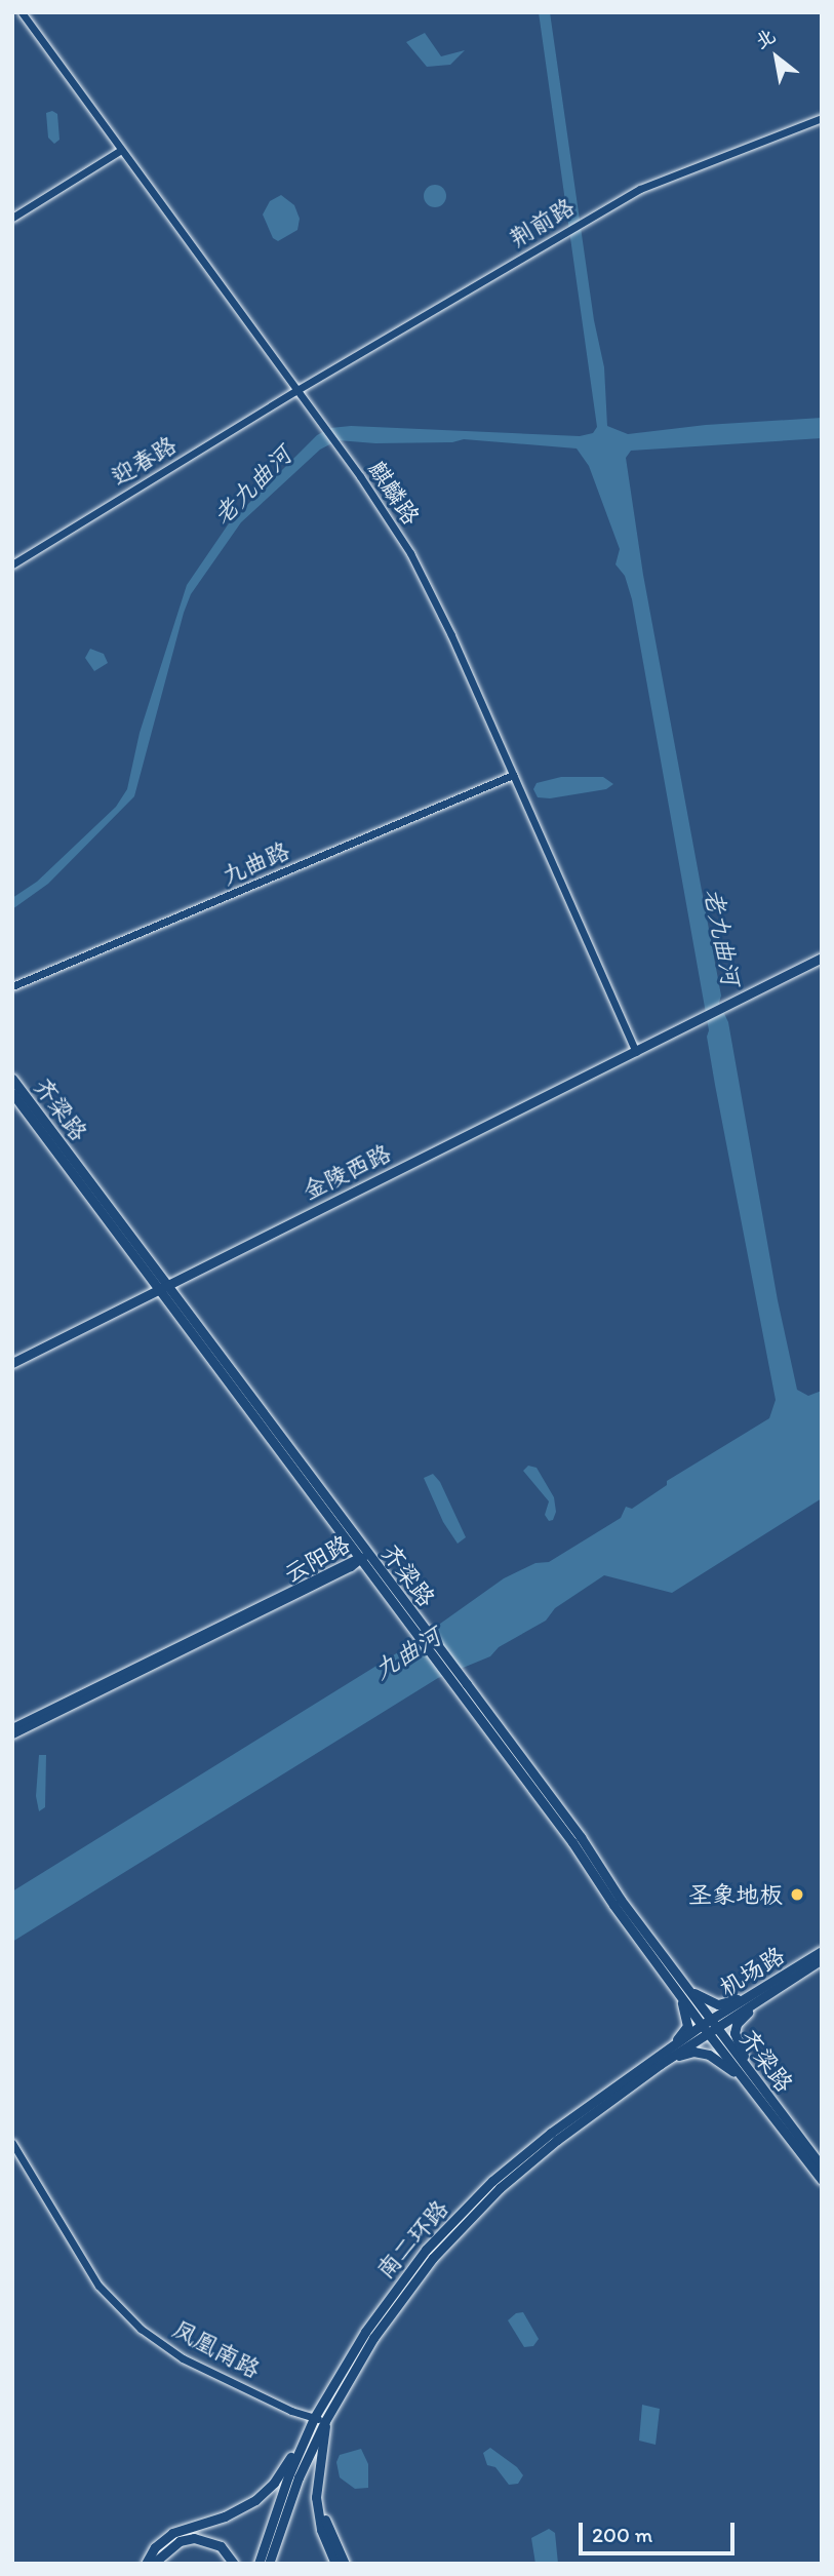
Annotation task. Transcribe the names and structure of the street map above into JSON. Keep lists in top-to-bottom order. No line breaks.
{"streets":{"main road":["齐梁路","金陵西路","机场路","南二环路"],"street":["荆前路","迎春路","麒麟路","九曲路","云阳路","凤凰南路"]},"crossings":[["荆前路","迎春路"],["荆前路","麒麟路"],["迎春路","麒麟路"],["麒麟路","九曲路"],["麒麟路","金陵西路"],["齐梁路","金陵西路"],["齐梁路","云阳路"],["齐梁路","机场路"],["齐梁路","南二环路"],["机场路","南二环路"],["南二环路","凤凰南路"]],"water":["老九曲河","九曲河"],"places":["圣象地板"],"scale_bar":"200 m","north":"top left"}
